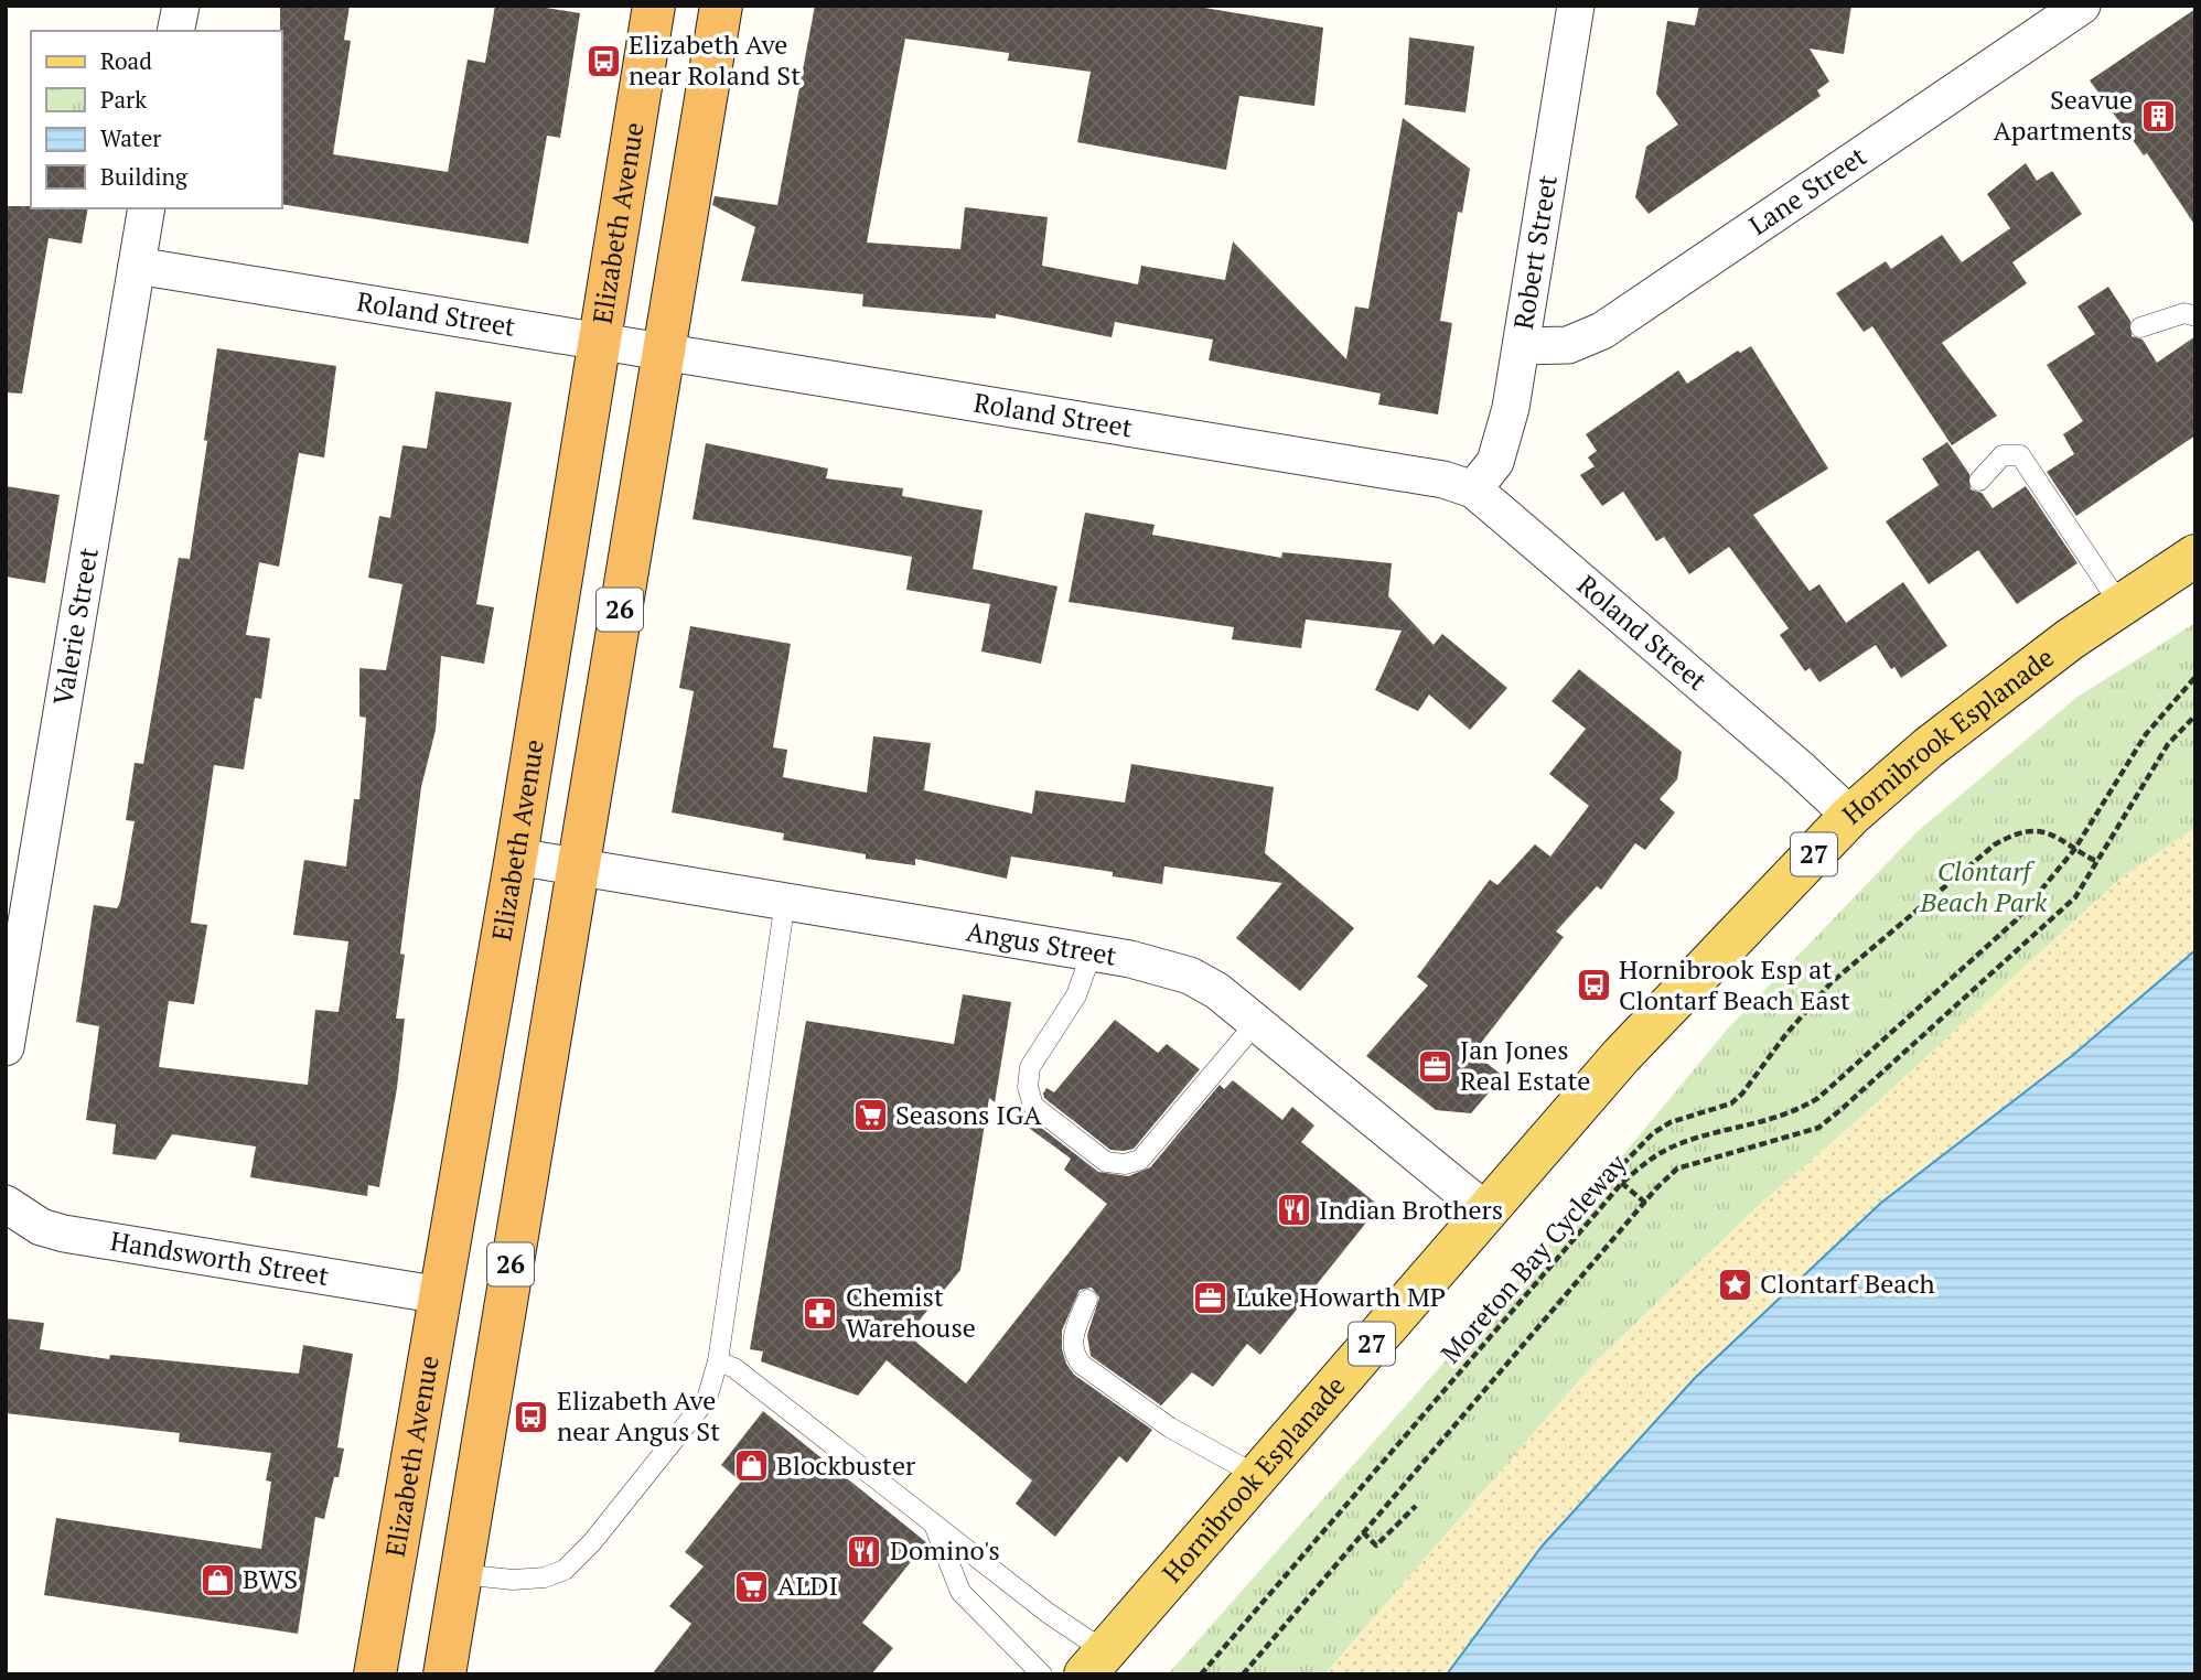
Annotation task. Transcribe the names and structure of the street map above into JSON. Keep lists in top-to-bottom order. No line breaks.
{"streets":{"highway":["Elizabeth Avenue","26"],"main road":["Hornibrook Esplanade","27"],"street":["Lane Street","Robert Street","Roland Street","Valerie Street","Angus Street","Handsworth Street"],"path":["Moreton Bay Cycleway"]},"crossings":[["Lane Street","Robert Street"],["Elizabeth Avenue","Roland Street"],["Elizabeth Avenue","Angus Street"],["Elizabeth Avenue","Handsworth Street"],["Robert Street","Roland Street"],["Roland Street","26"],["Roland Street","Valerie Street"],["Roland Street","Hornibrook Esplanade"],["26","Angus Street"],["Hornibrook Esplanade","Angus Street"]],"parks":["Clontarf Beach Park"],"places":{"bus stop":["Elizabeth Ave near Roland St","Hornibrook Esp at Clontarf Beach East","Elizabeth Ave near Angus St"],"building":["Seavue Apartments"],"office":["Jan Jones Real Estate","Luke Howarth MP"],"supermarket":["Seasons IGA","ALDI"],"restaurant":["Indian Brothers","Domino's"],"place":["Clontarf Beach"],"pharmacy":["Chemist Warehouse"],"shop":["Blockbuster","BWS"]},"legend":["Road","Park","Water","Building"]}
